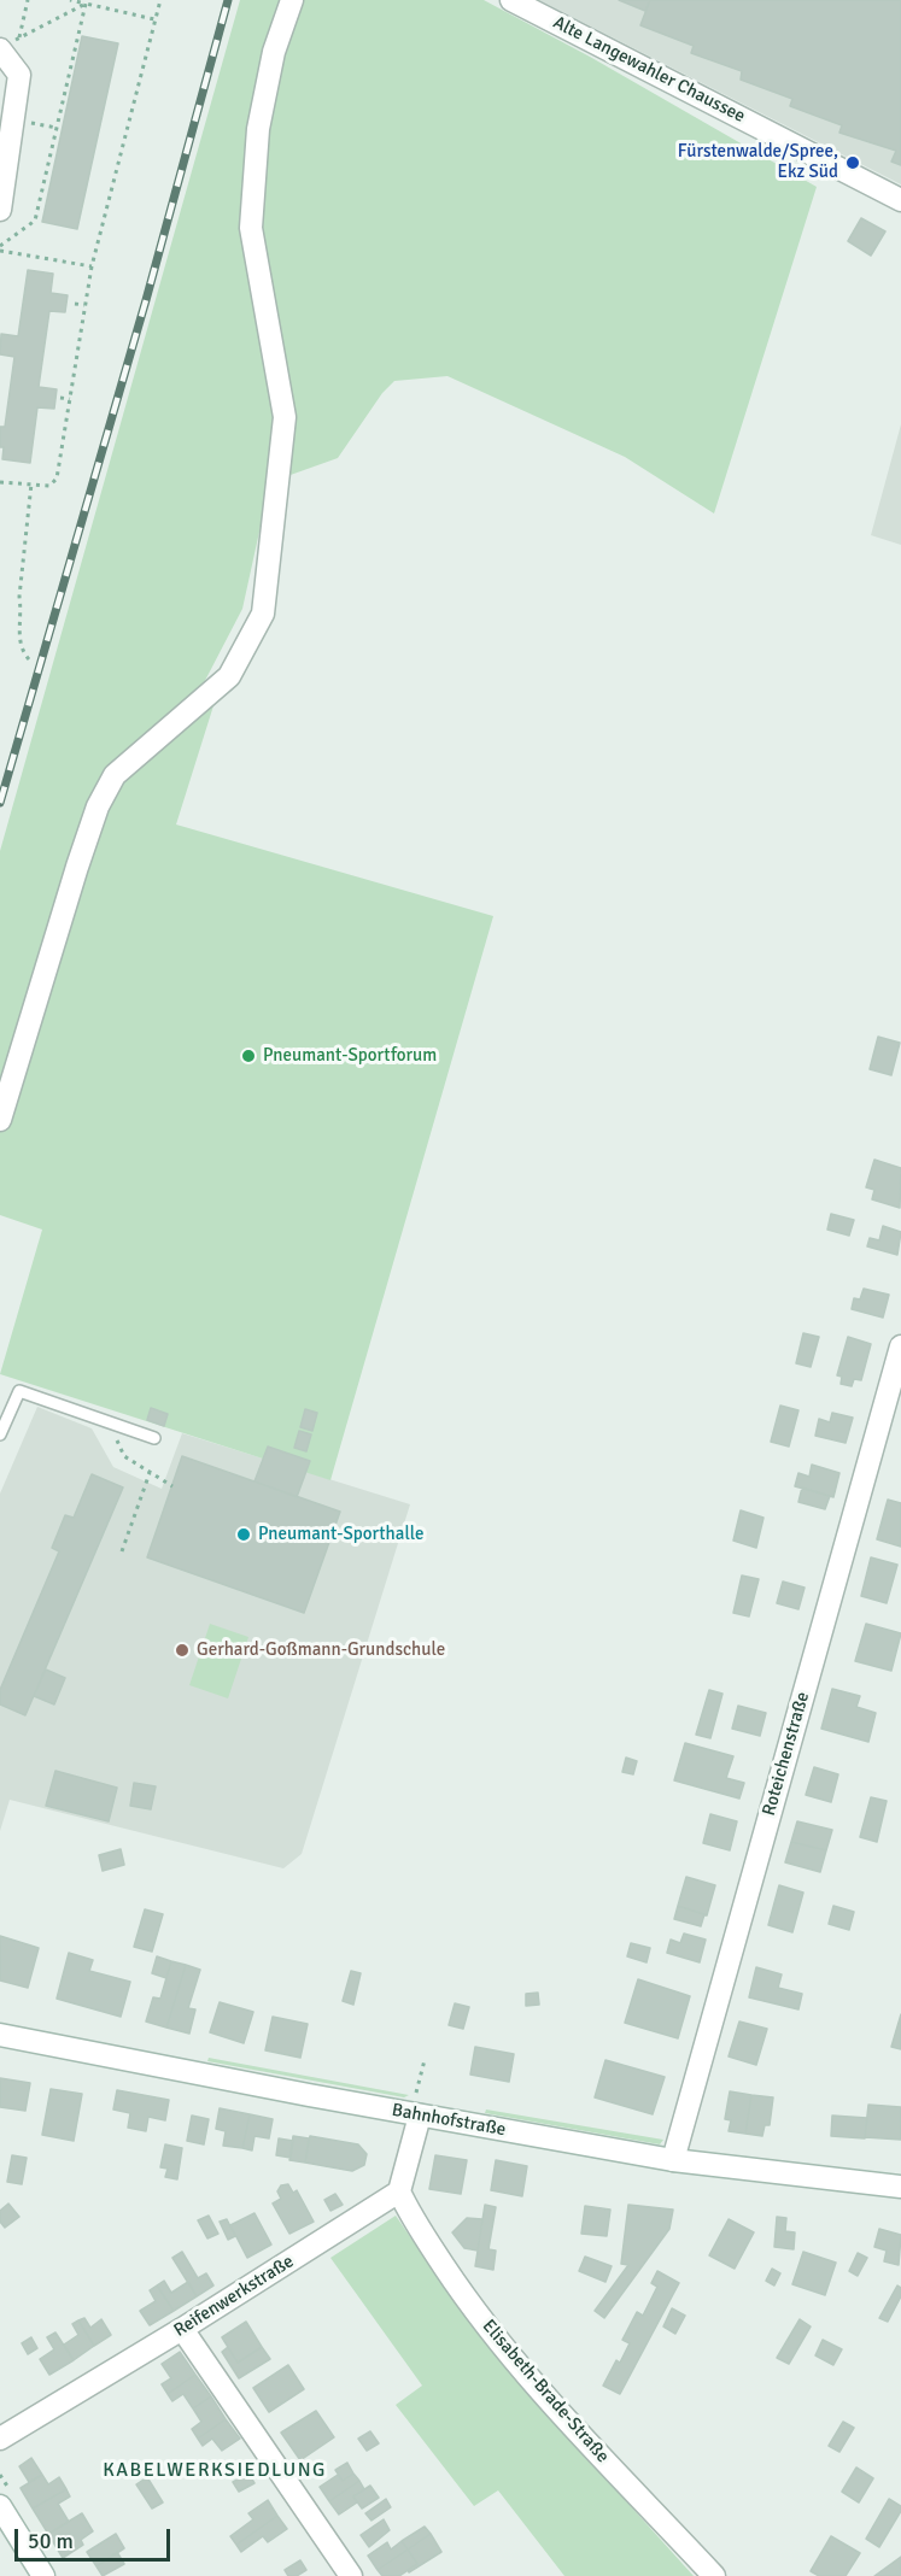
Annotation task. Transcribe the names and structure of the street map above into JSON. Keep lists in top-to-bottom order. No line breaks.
{"streets":{"street":["Alte Langewahler Chaussee","Roteichenstraße","Bahnhofstraße","Reifenwerkstraße","Elisabeth-Brade-Straße"]},"crossings":[["Roteichenstraße","Bahnhofstraße"],["Reifenwerkstraße","Elisabeth-Brade-Straße"]],"districts":["KABELWERKSIEDLUNG"],"places":["Fürstenwalde/Spree, Ekz Süd","Pneumant-Sportforum","Pneumant-Sporthalle","Gerhard-Goßmann-Grundschule"],"scale_bar":"50 m"}
